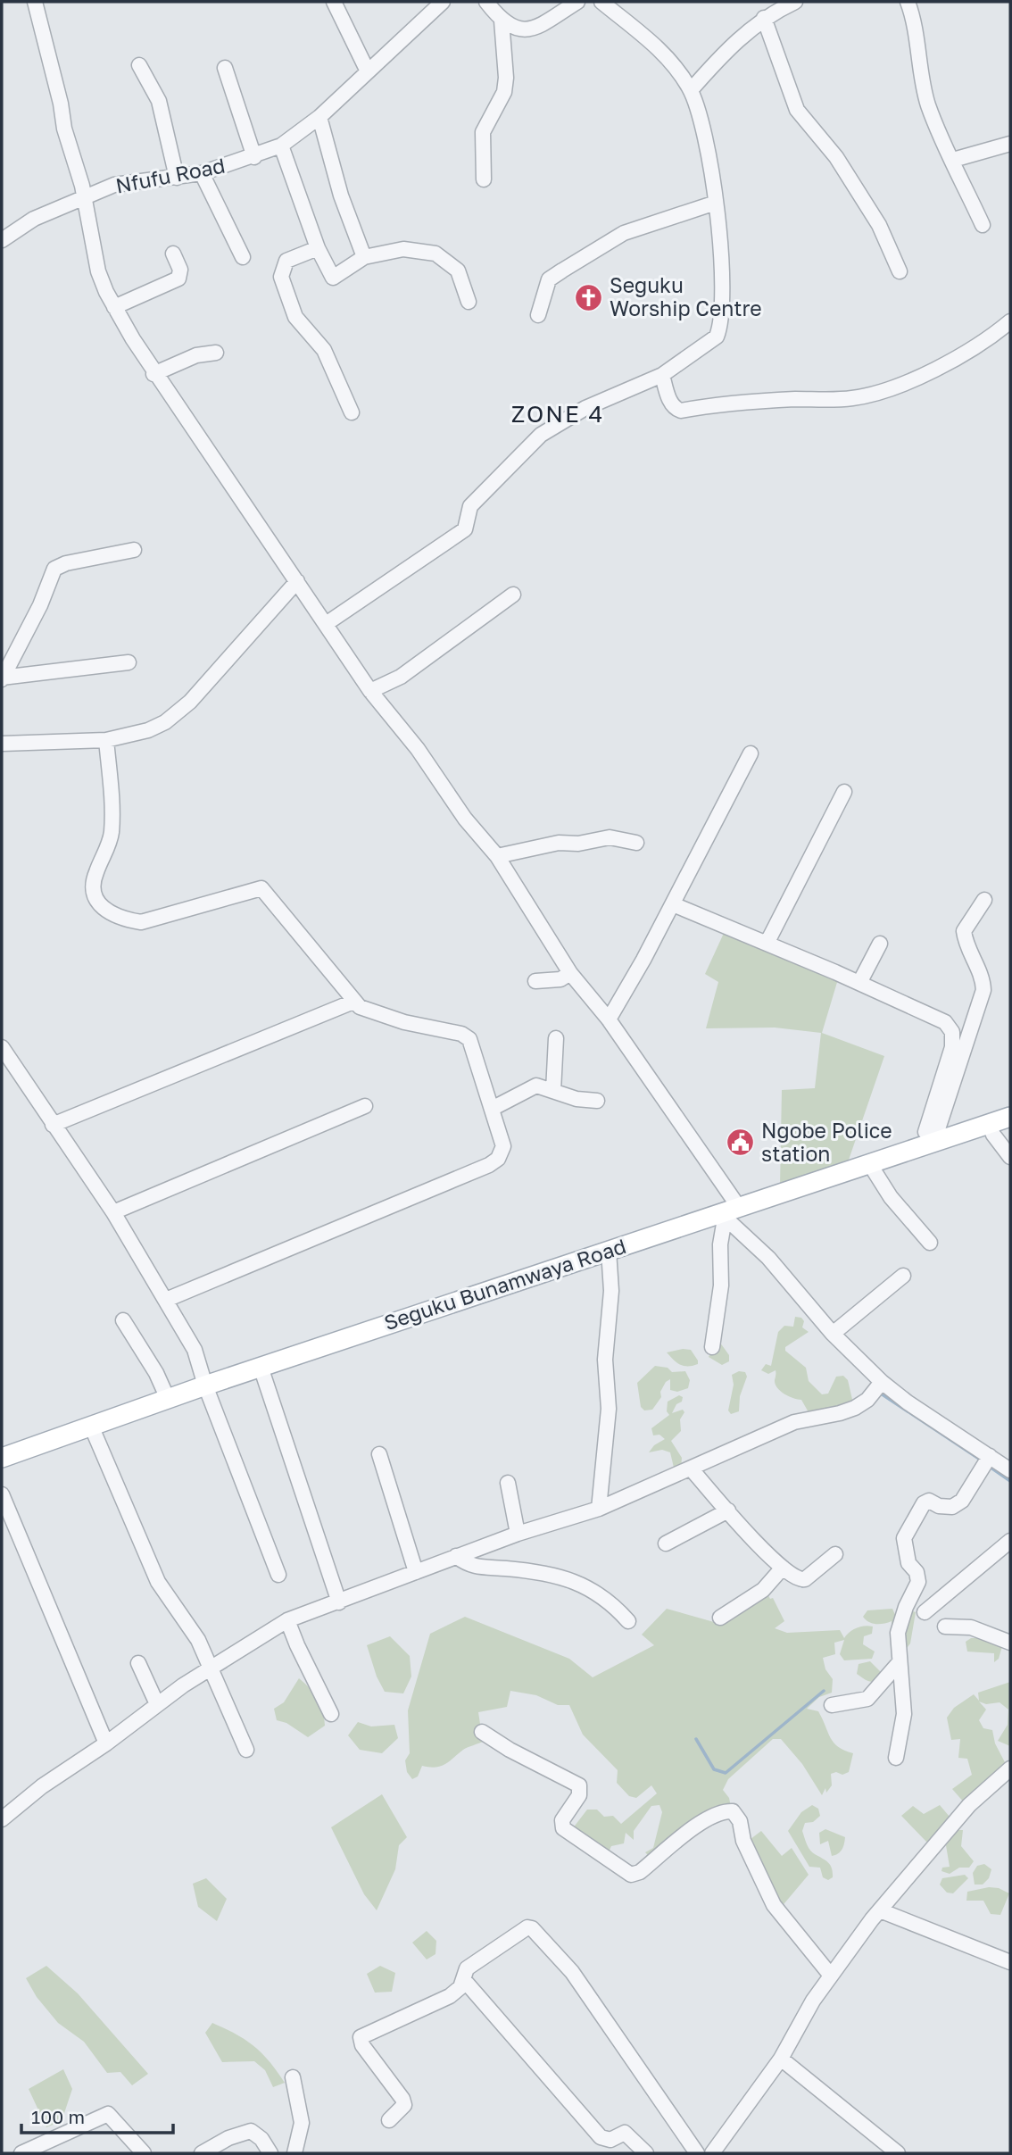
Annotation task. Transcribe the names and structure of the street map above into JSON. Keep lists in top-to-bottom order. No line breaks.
{"streets":{"main road":["Seguku Bunamwaya Road"],"street":["Nfufu Road"]},"districts":["ZONE 4"],"places":{"church":["Seguku Worship Centre"],"public building":["Ngobe Police station"]},"scale_bar":"100 m"}
